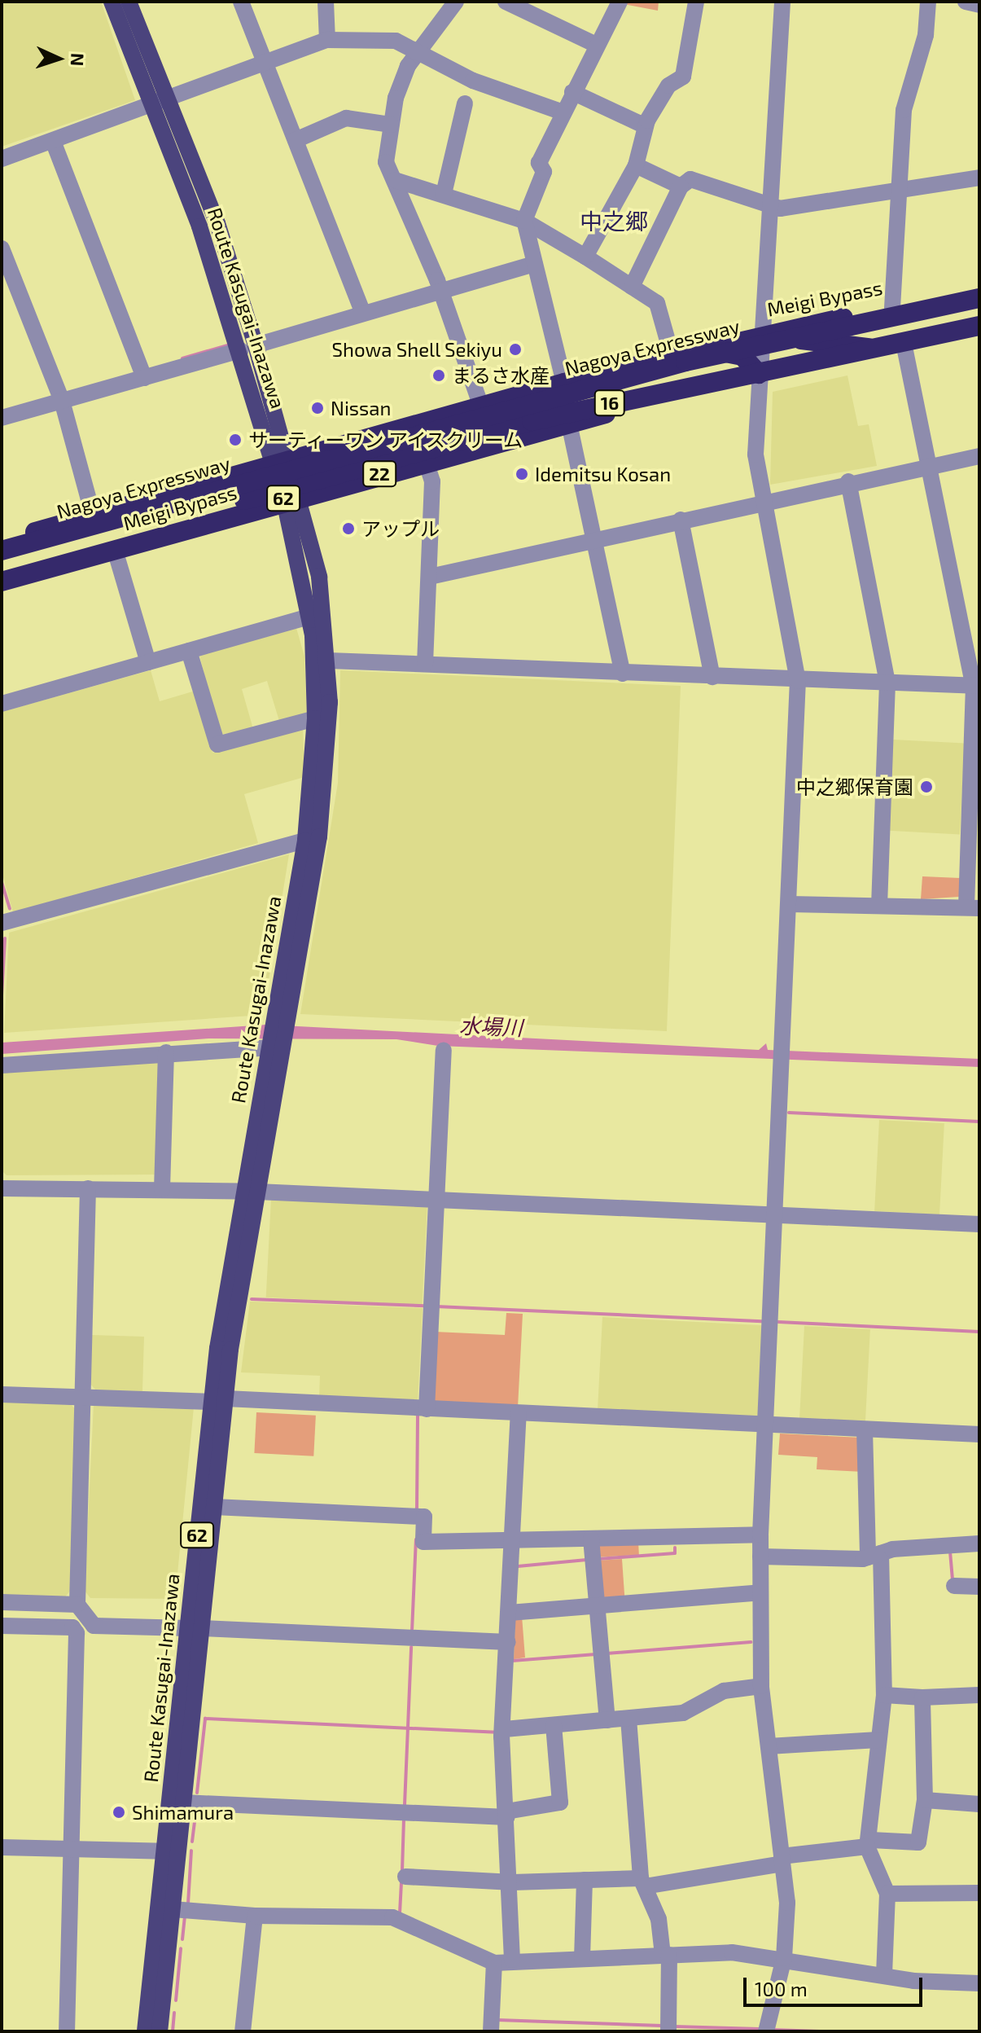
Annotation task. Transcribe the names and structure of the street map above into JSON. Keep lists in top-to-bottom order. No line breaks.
{"streets":{"highway":["Meigi Bypass","Nagoya Expressway","16","22"],"main road":["Route Kasugai-Inazawa","62"]},"crossings":[["Meigi Bypass","Route Kasugai-Inazawa"]],"districts":["中之郷"],"water":["水場川"],"places":["Showa Shell Sekiyu","まるさ水産","Nissan","サーティーワン アイスクリーム","Idemitsu Kosan","アップル","中之郷保育園","Shimamura"],"scale_bar":"100 m","north":"right"}
